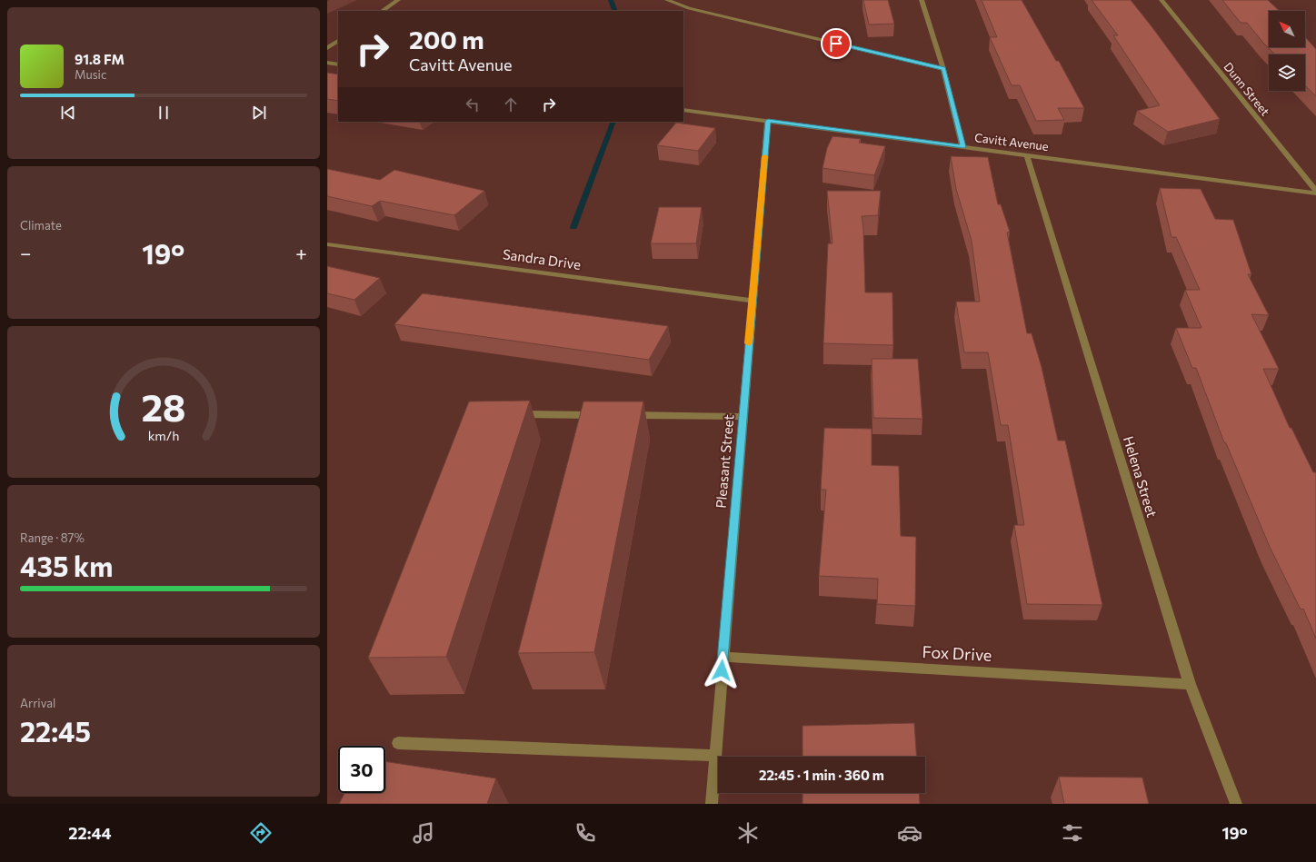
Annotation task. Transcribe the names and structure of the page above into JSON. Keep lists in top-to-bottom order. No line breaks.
{"streets":{"street":["Dunn Street","Cavitt Avenue","Sandra Drive","Pleasant Street","Helena Street","Fox Drive"]},"crossings":[["Dunn Street","Cavitt Avenue"],["Cavitt Avenue","Pleasant Street"],["Cavitt Avenue","Helena Street"],["Sandra Drive","Pleasant Street"],["Pleasant Street","Fox Drive"],["Helena Street","Fox Drive"]],"north":"top left","page":{"turn":["200 m","Cavitt Avenue"],"song":["91.8 FM","Music"],"tile":["Climate",["Range · 87%","435 km"],["Arrival","22:45"]],"heat":["−","19°","+"],"limit":"30","trip":"22:45 · 1 min · 360 m","tabs":["22:44","19°"],"gauge":["28","km/h"]}}
